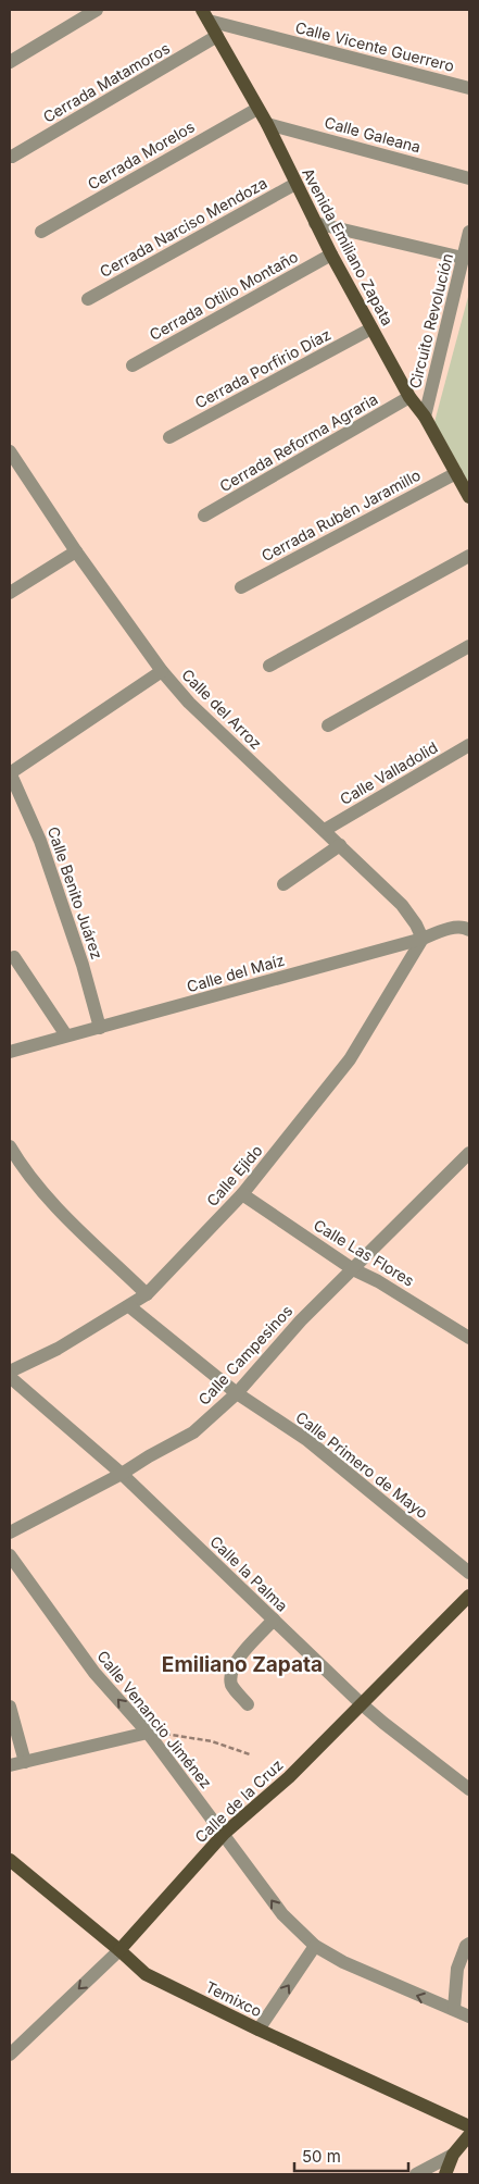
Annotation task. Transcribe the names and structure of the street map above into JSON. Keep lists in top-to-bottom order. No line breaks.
{"streets":{"main road":["Avenida Emiliano Zapata","Calle de la Cruz","Temixco"],"street":["Calle Vicente Guerrero","Cerrada Matamoros","Calle Galeana","Cerrada Morelos","Cerrada Narciso Mendoza","Cerrada Otilio Montaño","Circuito Revolución","Cerrada Porfirio Díaz","Cerrada Reforma Agraria","Cerrada Rubén Jaramillo","Calle del Arroz","Calle Valladolid","Calle Benito Juárez","Calle del Maíz","Calle Ejido","Calle Las Flores","Calle Campesinos","Calle Primero de Mayo","Calle la Palma","Calle Venancio Jiménez"]},"crossings":[["Calle Vicente Guerrero","Avenida Emiliano Zapata"],["Cerrada Matamoros","Avenida Emiliano Zapata"],["Calle Galeana","Avenida Emiliano Zapata"],["Cerrada Morelos","Avenida Emiliano Zapata"],["Cerrada Narciso Mendoza","Avenida Emiliano Zapata"],["Avenida Emiliano Zapata","Cerrada Otilio Montaño"],["Avenida Emiliano Zapata","Circuito Revolución"],["Avenida Emiliano Zapata","Cerrada Porfirio Díaz"],["Avenida Emiliano Zapata","Cerrada Reforma Agraria"],["Avenida Emiliano Zapata","Cerrada Rubén Jaramillo"],["Calle del Arroz","Calle Valladolid"],["Calle del Arroz","Calle del Maíz"],["Calle del Arroz","Calle Ejido"],["Calle Benito Juárez","Calle del Maíz"],["Calle del Maíz","Calle Ejido"],["Calle Ejido","Calle Las Flores"],["Calle Ejido","Calle Primero de Mayo"],["Calle Las Flores","Calle Campesinos"],["Calle Campesinos","Calle Primero de Mayo"],["Calle Campesinos","Calle la Palma"],["Calle la Palma","Calle de la Cruz"],["Calle Venancio Jiménez","Calle de la Cruz"],["Calle de la Cruz","Temixco"]],"one_way":["Calle Venancio Jiménez"],"districts":["Emiliano Zapata"],"scale_bar":"50 m"}
